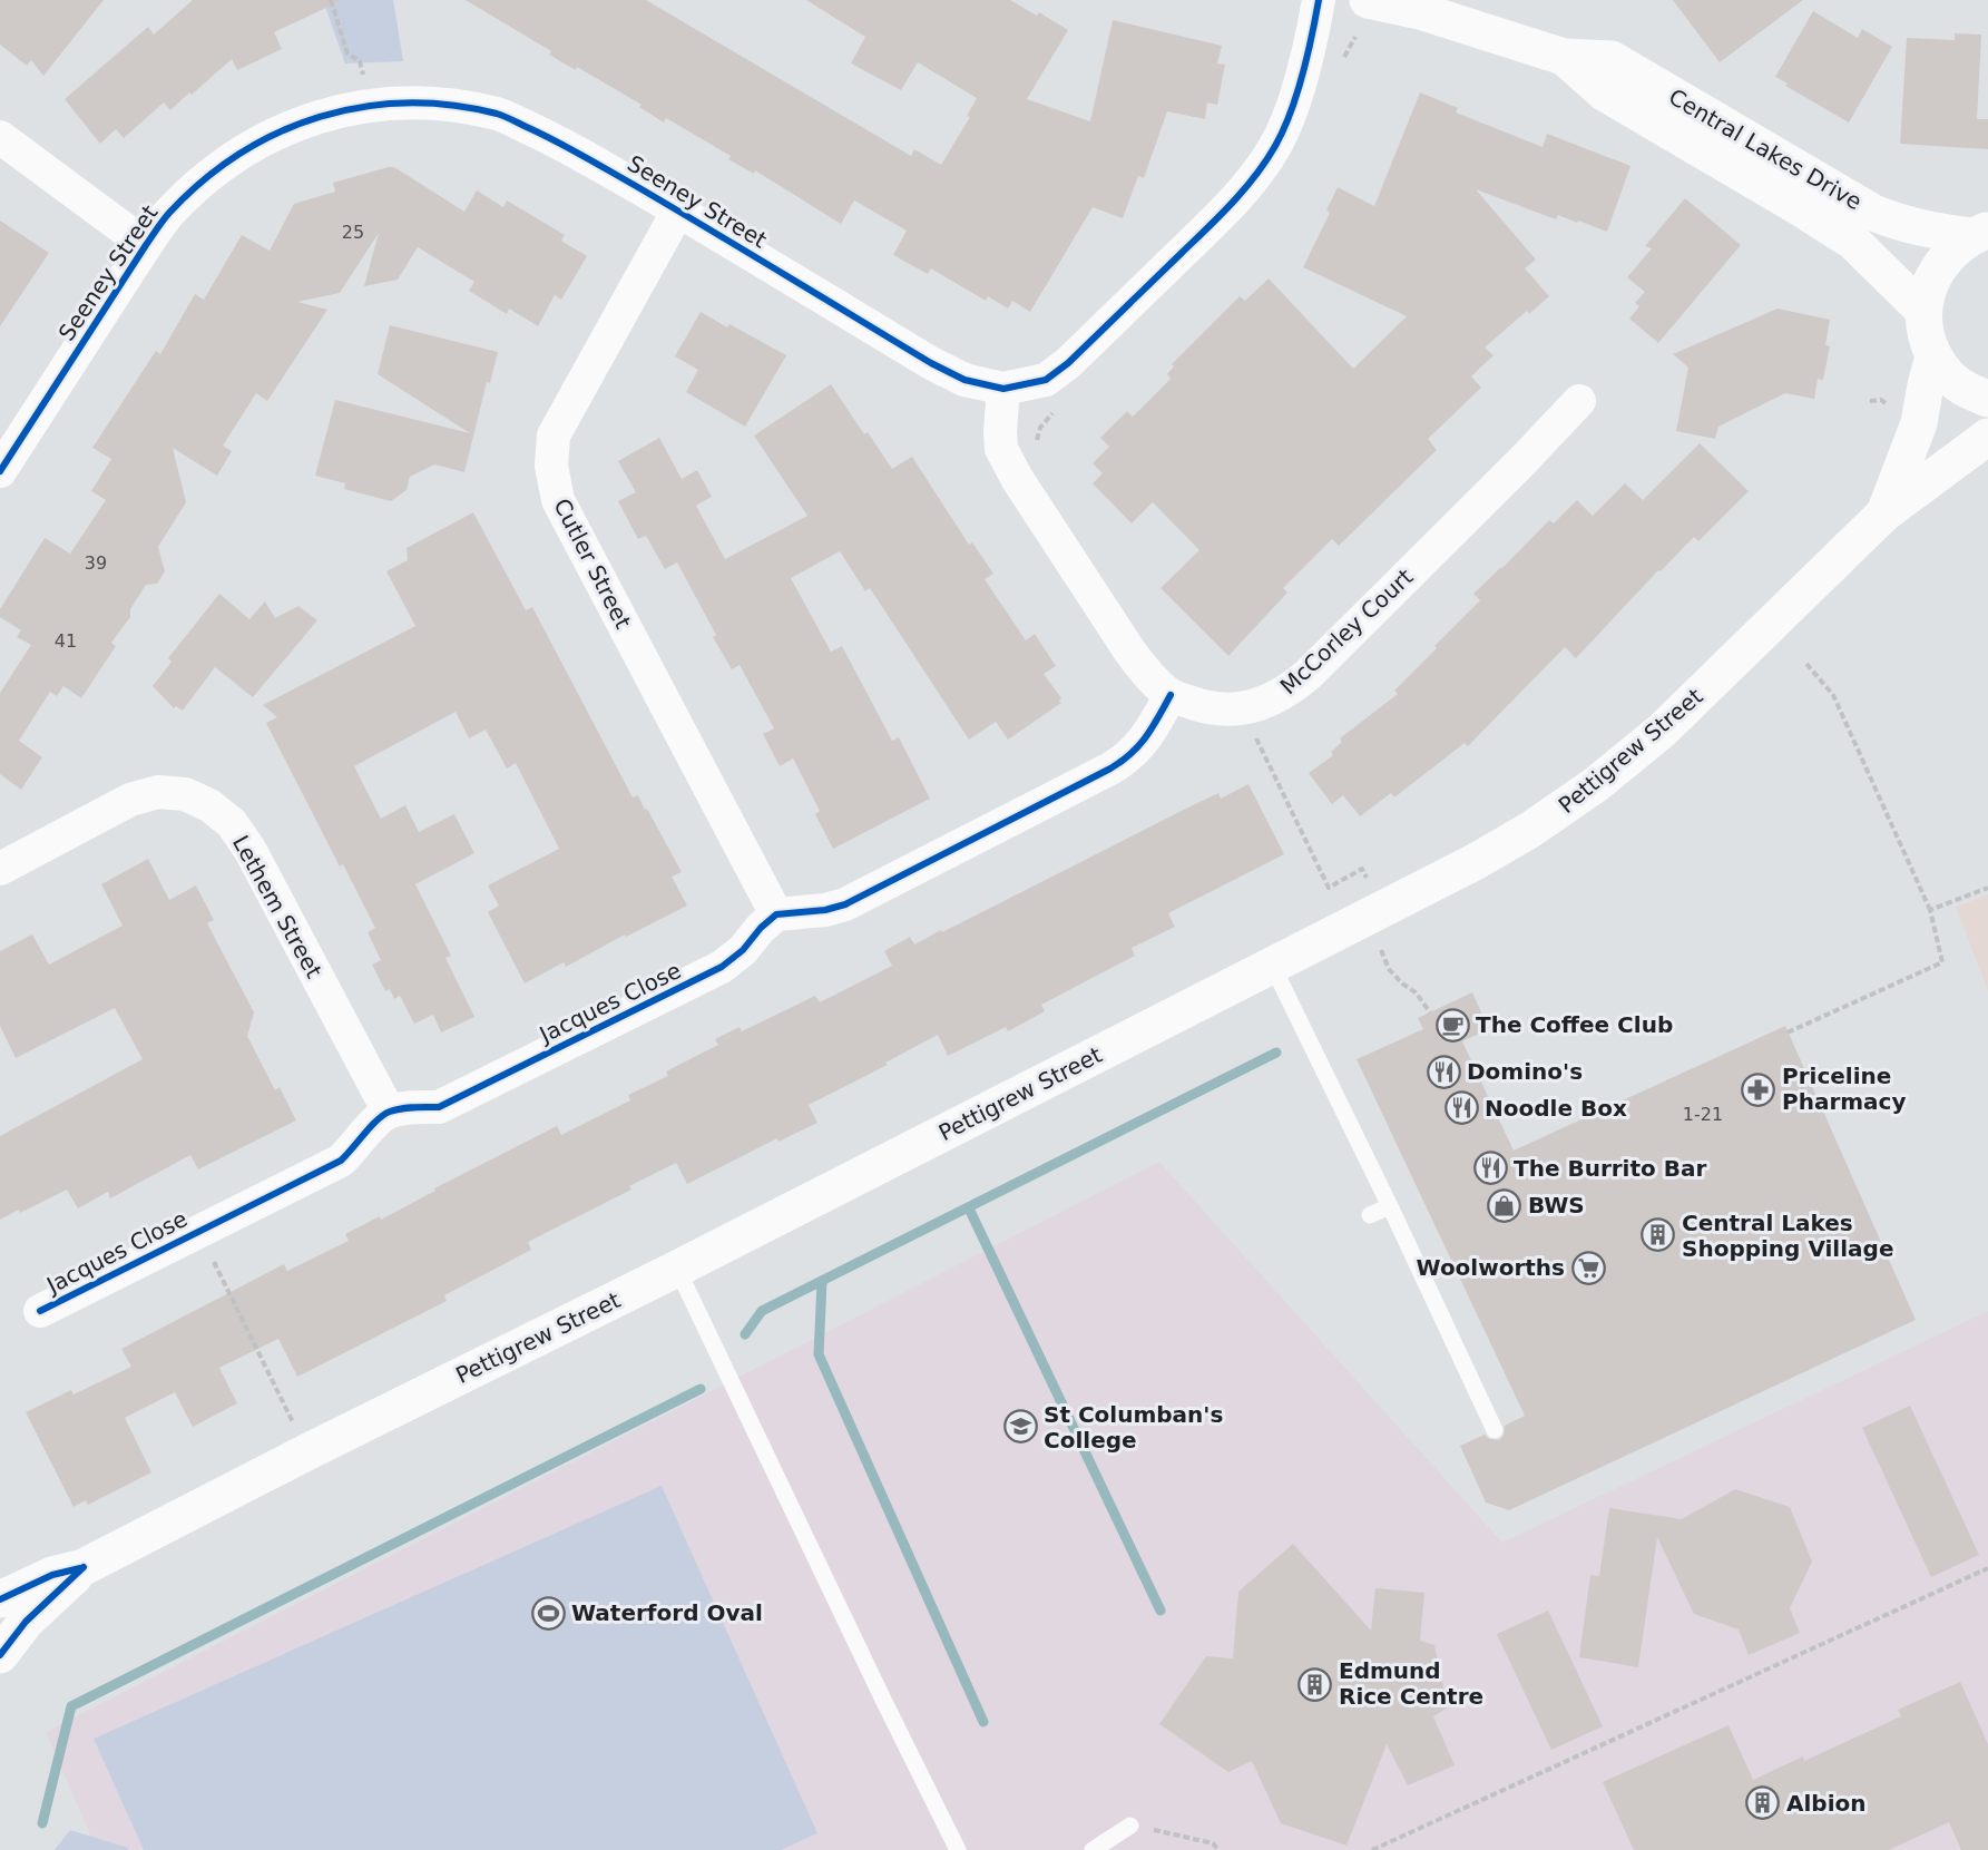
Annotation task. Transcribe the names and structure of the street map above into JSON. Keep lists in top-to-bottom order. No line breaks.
{"streets":{"main road":["Central Lakes Drive","Pettigrew Street"],"street":["Seeney Street","Cutler Street","McCorley Court","Lethem Street","Jacques Close"]},"crossings":[["Seeney Street","Cutler Street"],["Seeney Street","McCorley Court"],["Cutler Street","Jacques Close"],["Lethem Street","Jacques Close"]],"places":{"cafe":["The Coffee Club"],"restaurant":["Domino's","Noodle Box","The Burrito Bar"],"pharmacy":["Priceline Pharmacy"],"shop":["BWS"],"building":["Central Lakes Shopping Village","Edmund Rice Centre","Albion"],"supermarket":["Woolworths"],"school or university":["St Columban's College"],"sports":["Waterford Oval"]},"house_numbers":["25","39","41","1-21"]}
